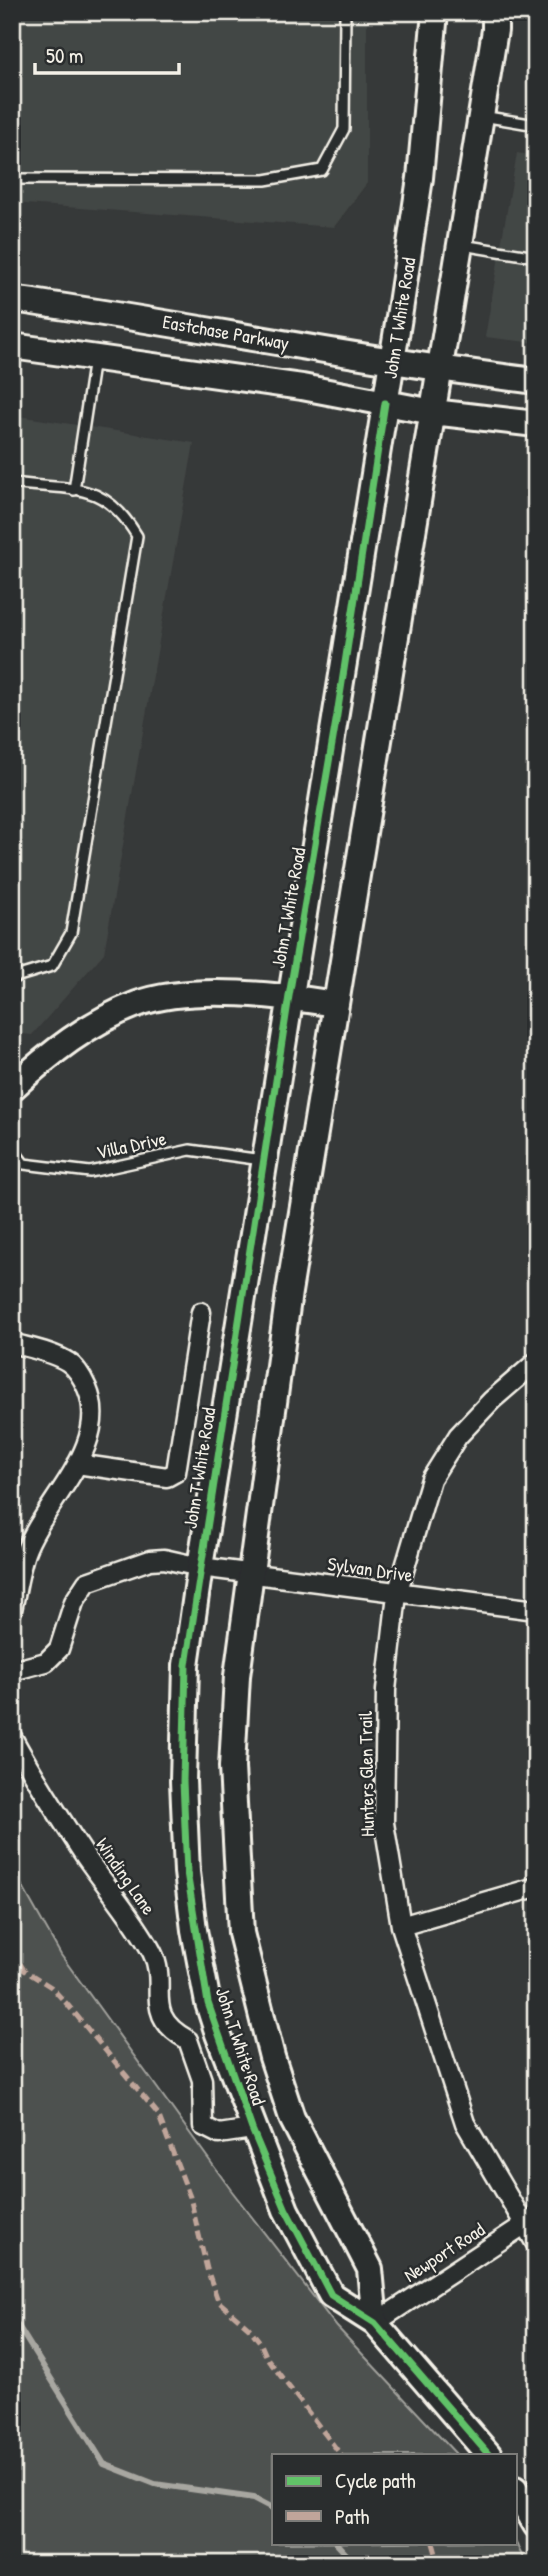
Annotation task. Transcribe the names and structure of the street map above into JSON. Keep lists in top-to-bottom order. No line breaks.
{"streets":{"street":["John T White Road","Eastchase Parkway","Sylvan Drive","Hunters Glen Trail","Winding Lane","Newport Road"],"lane":["Villa Drive"]},"crossings":[["John T White Road","Eastchase Parkway"],["John T White Road","Villa Drive"],["John T White Road","Sylvan Drive"],["John T White Road","Newport Road"],["Sylvan Drive","Hunters Glen Trail"],["Hunters Glen Trail","Newport Road"]],"legend":["Cycle path","Path"],"scale_bar":"50 m"}
